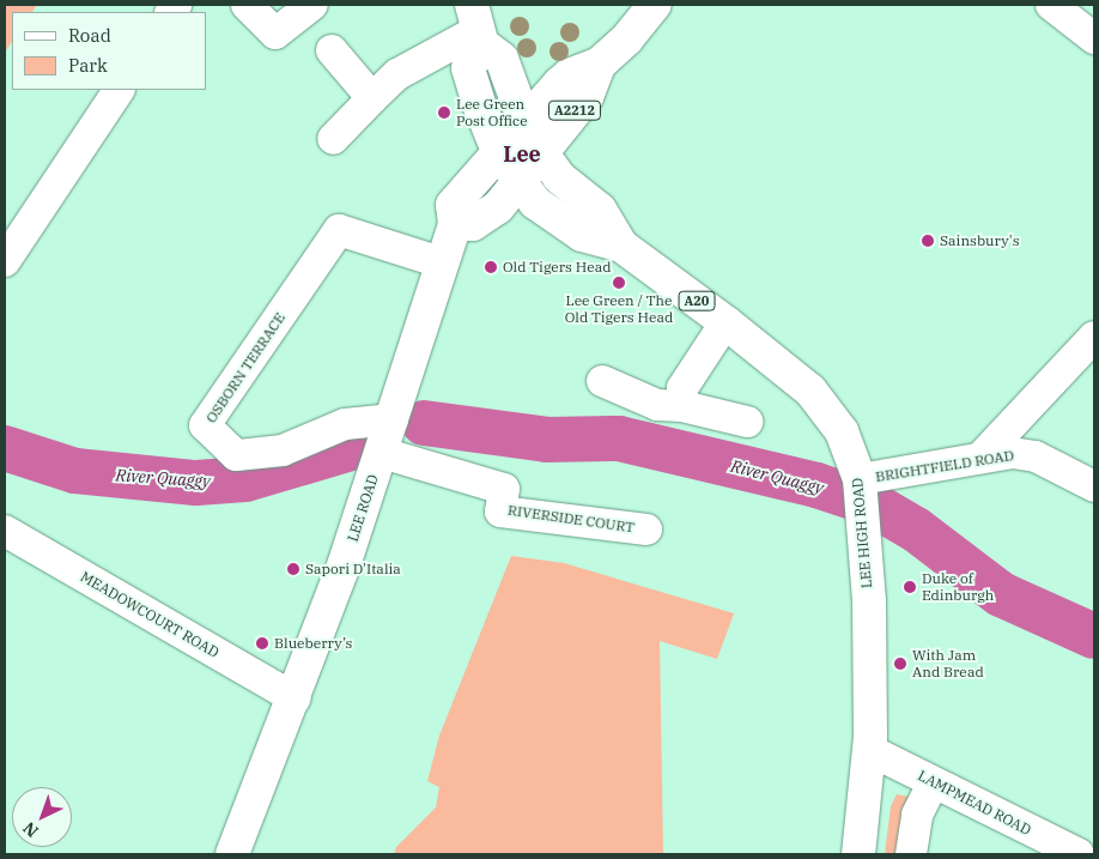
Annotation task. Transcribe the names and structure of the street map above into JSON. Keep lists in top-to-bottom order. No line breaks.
{"streets":{"main road":["A2212","A20","LEE ROAD","LEE HIGH ROAD"],"street":["OSBORN TERRACE","BRIGHTFIELD ROAD","RIVERSIDE COURT","MEADOWCOURT ROAD","LAMPMEAD ROAD"]},"crossings":[["A2212","A20"],["A2212","LEE ROAD"],["A2212","LEE HIGH ROAD"],["A20","LEE ROAD"],["A20","LEE HIGH ROAD"],["OSBORN TERRACE","LEE ROAD"],["BRIGHTFIELD ROAD","LEE HIGH ROAD"],["LEE ROAD","RIVERSIDE COURT"],["LEE ROAD","LEE HIGH ROAD"],["LEE ROAD","MEADOWCOURT ROAD"],["LEE HIGH ROAD","LAMPMEAD ROAD"]],"districts":["Lee"],"water":["River Quaggy"],"places":["Lee Green Post Office","Sainsbury's","Old Tigers Head","Lee Green / The Old Tigers Head","Sapori D'Italia","Duke of Edinburgh","Blueberry’s","With Jam And Bread"],"legend":["Road","Park"],"north":"bottom left"}
